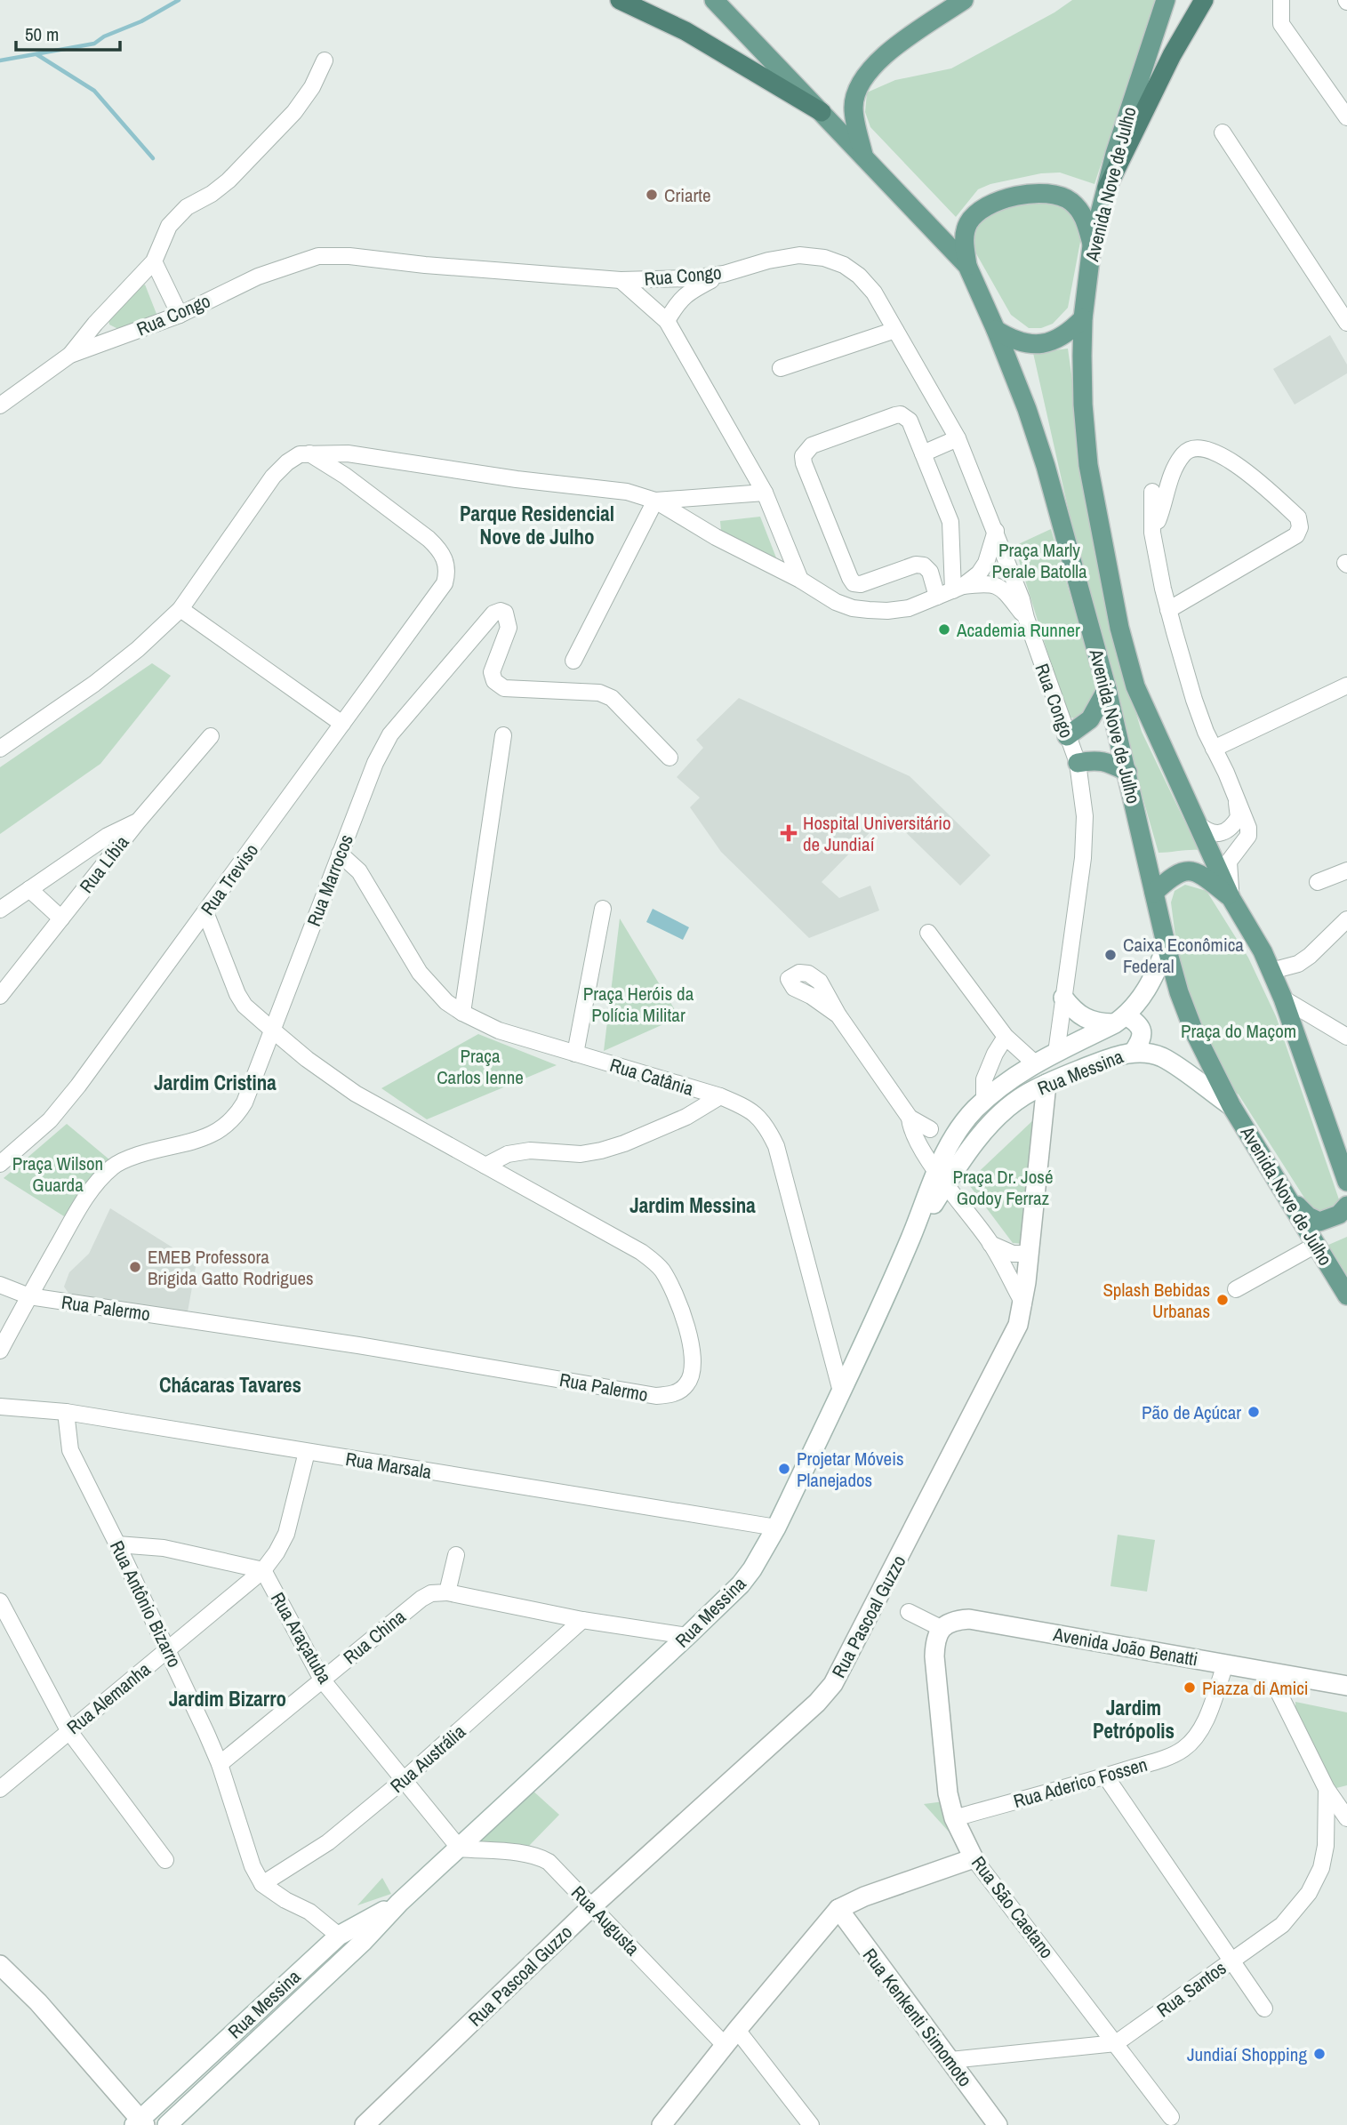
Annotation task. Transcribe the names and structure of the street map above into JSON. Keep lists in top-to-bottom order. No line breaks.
{"streets":{"main road":["Avenida Nove de Julho"],"street":["Rua Congo","Rua Líbia","Rua Treviso","Rua Marrocos","Rua Messina","Rua Catânia","Rua Palermo","Rua Marsala","Rua Antônio Bizarro","Rua Pascoal Guzzo","Rua China","Rua Araçatuba","Avenida João Benatti","Rua Alemanha","Rua Austrália","Rua Aderico Fossen","Rua São Caetano","Rua Augusta","Rua Santos","Rua Kenkenti Simomoto"]},"crossings":[["Avenida Nove de Julho","Rua Messina"],["Rua Congo","Rua Messina"],["Rua Treviso","Rua Palermo"],["Rua Marrocos","Rua Catânia"],["Rua Marrocos","Rua Palermo"],["Rua Messina","Rua Catânia"],["Rua Messina","Rua Marsala"],["Rua Messina","Rua Pascoal Guzzo"],["Rua Messina","Rua Araçatuba"],["Rua Messina","Rua Augusta"],["Rua Marsala","Rua Antônio Bizarro"],["Rua Marsala","Rua Alemanha"],["Rua Antônio Bizarro","Rua China"],["Rua Antônio Bizarro","Rua Araçatuba"],["Rua Antônio Bizarro","Rua Alemanha"],["Rua Antônio Bizarro","Rua Austrália"],["Rua Pascoal Guzzo","Rua Augusta"],["Rua China","Rua Araçatuba"],["Rua Araçatuba","Rua Alemanha"],["Rua Araçatuba","Rua Austrália"],["Rua Araçatuba","Rua Augusta"],["Avenida João Benatti","Rua Aderico Fossen"],["Avenida João Benatti","Rua São Caetano"],["Rua Aderico Fossen","Rua São Caetano"],["Rua São Caetano","Rua Santos"],["Rua Santos","Rua Kenkenti Simomoto"]],"districts":["Parque Residencial Nove de Julho","Jardim Cristina","Jardim Messina","Chácaras Tavares","Jardim Bizarro","Jardim Petrópolis"],"parks":["Praça Marly Perale Batolla","Praça Heróis da Polícia Militar","Praça do Maçom","Praça Carlos Ienne","Praça Wilson Guarda","Praça Dr. José Godoy Ferraz"],"places":{"other":["Criarte","Academia Runner","Caixa Econômica Federal","EMEB Professora Brigida Gatto Rodrigues","Splash Bebidas Urbanas","Pão de Açúcar","Projetar Móveis Planejados","Piazza di Amici","Jundiaí Shopping"],"health":["Hospital Universitário de Jundiaí"]},"scale_bar":"50 m"}
